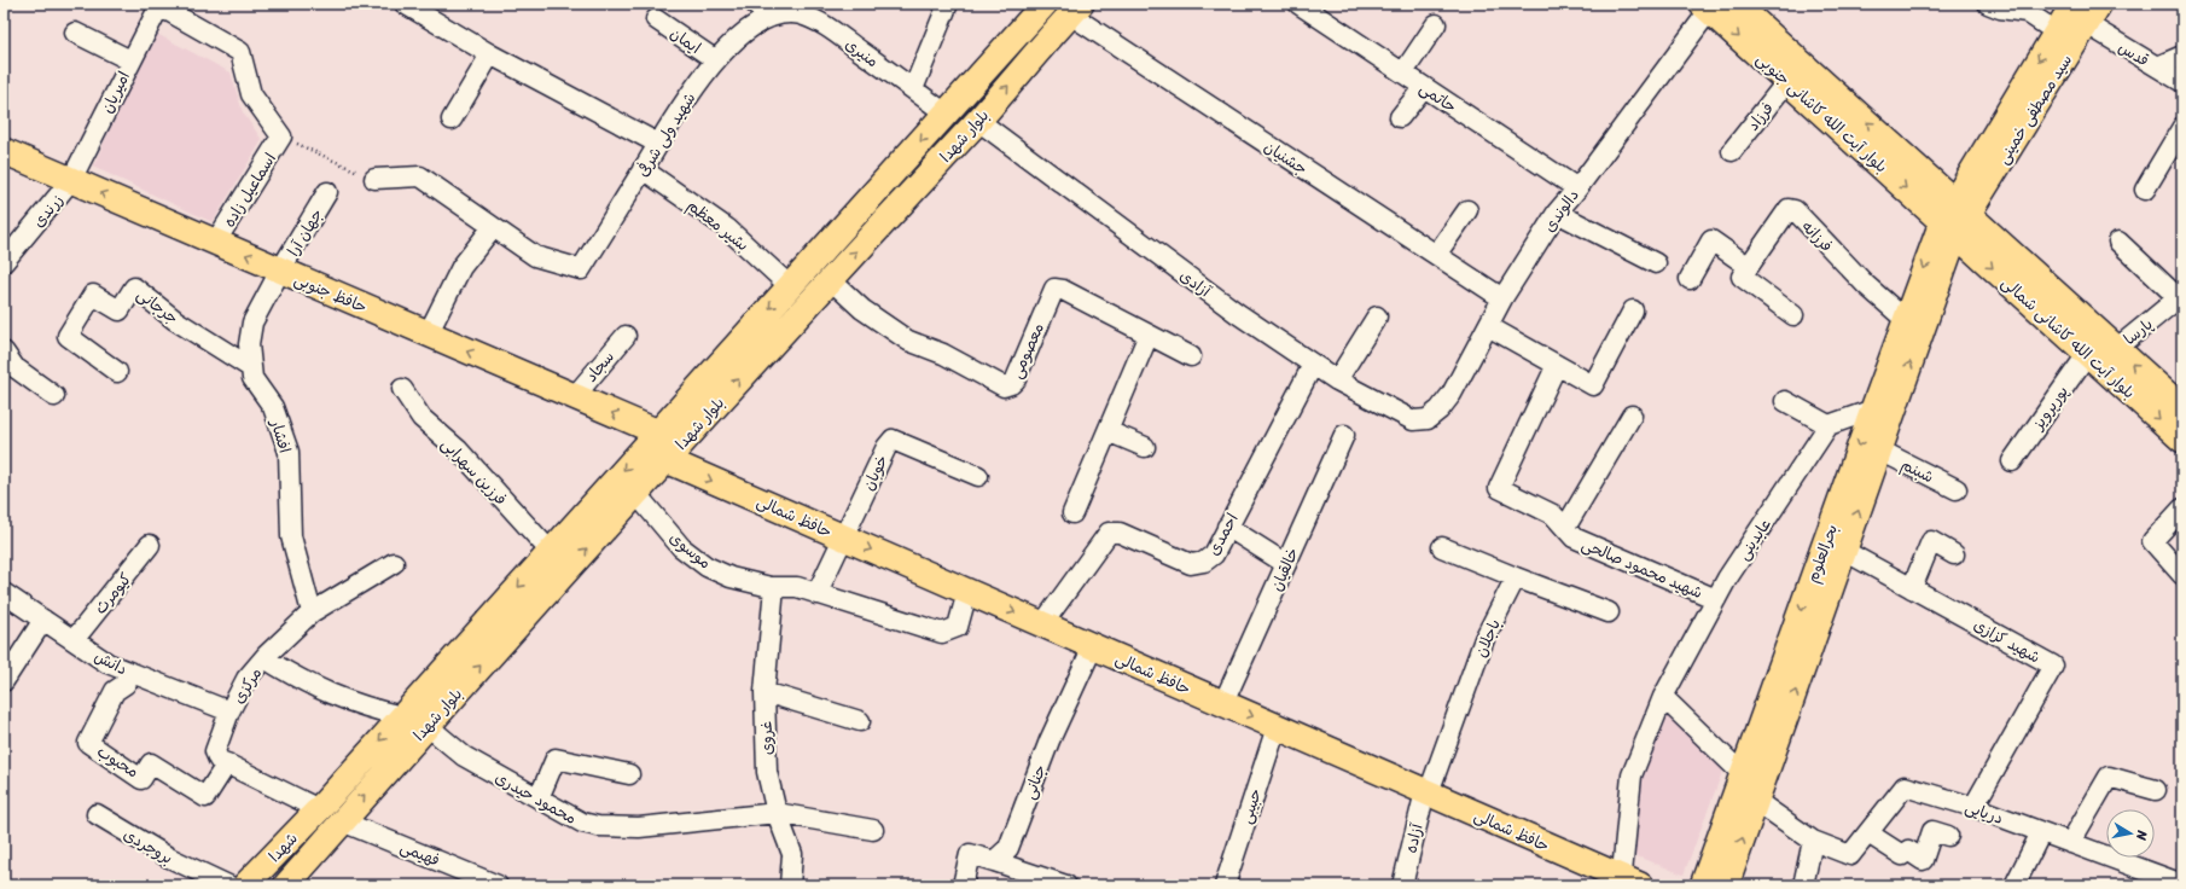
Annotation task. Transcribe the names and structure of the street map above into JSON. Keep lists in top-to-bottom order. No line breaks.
{"streets":{"main road":["سید مصطفی خمینی","بلوار آیت الله کاشانی جنوبی","بلوار شهدا","حافظ جنوبی","بلوار آیت الله کاشانی شمالی","حافظ شمالی","بحرالعلوم","شهدا"],"street":["ایمان","منیری","قدس","امیریان","حاتمی","فرزاد","شهید ولی شرفی","جشنیان","اسماعیل زاده","زرندی","دالوندی","بشیر معظم","جهان آرا","فرزانه","آزادی","جرجانی","پارسا","معصومی","سجاد","پورپرویز","افشار","شبنم","فرزین سهرابی","خوبان","احمدی","عابدینی","موسوی","شهید محمود صالحی","خالقیان","کیومرث","باجلان","شهید کزازی","دانش","مرکزی","غروی","محبوب","جنانی","محمود حیدری","حبیبی","دریایی","آزاده","بروجردی","فهیمی"]},"crossings":[["ایمان","شهید ولی شرفی"],["منیری","شهید ولی شرفی"],["منیری","بلوار شهدا"],["قدس","سید مصطفی خمینی"],["امیریان","زرندی"],["امیریان","حافظ جنوبی"],["حاتمی","دالوندی"],["سید مصطفی خمینی","بلوار آیت الله کاشانی جنوبی"],["سید مصطفی خمینی","بلوار آیت الله کاشانی شمالی"],["سید مصطفی خمینی","بحرالعلوم"],["بلوار آیت الله کاشانی جنوبی","فرزاد"],["بلوار آیت الله کاشانی جنوبی","دالوندی"],["بلوار آیت الله کاشانی جنوبی","بلوار آیت الله کاشانی شمالی"],["بلوار آیت الله کاشانی جنوبی","بحرالعلوم"],["شهید ولی شرفی","بشیر معظم"],["بلوار شهدا","جشنیان"],["بلوار شهدا","بشیر معظم"],["بلوار شهدا","آزادی"],["بلوار شهدا","حافظ جنوبی"],["بلوار شهدا","معصومی"],["بلوار شهدا","فرزین سهرابی"],["بلوار شهدا","حافظ شمالی"],["بلوار شهدا","موسوی"],["بلوار شهدا","محمود حیدری"],["بلوار شهدا","شهدا"],["بلوار شهدا","فهیمی"],["جشنیان","دالوندی"],["اسماعیل زاده","حافظ جنوبی"],["زرندی","حافظ جنوبی"],["دالوندی","آزادی"],["جهان آرا","حافظ جنوبی"],["جهان آرا","افشار"],["فرزانه","بحرالعلوم"],["آزادی","احمدی"],["حافظ جنوبی","سجاد"],["حافظ جنوبی","افشار"],["جرجانی","افشار"],["پارسا","بلوار آیت الله کاشانی شمالی"],["بلوار آیت الله کاشانی شمالی","پورپرویز"],["بلوار آیت الله کاشانی شمالی","بحرالعلوم"],["افشار","مرکزی"],["شبنم","بحرالعلوم"],["خوبان","حافظ شمالی"],["حافظ شمالی","احمدی"],["حافظ شمالی","عابدینی"],["حافظ شمالی","موسوی"],["حافظ شمالی","خالقیان"],["حافظ شمالی","باجلان"],["حافظ شمالی","جنانی"],["حافظ شمالی","حبیبی"],["حافظ شمالی","آزاده"],["عابدینی","شهید محمود صالحی"],["موسوی","غروی"],["بحرالعلوم","شهید کزازی"],["بحرالعلوم","دریایی"],["کیومرث","دانش"],["باجلان","آزاده"],["شهید کزازی","دریایی"],["دانش","مرکزی"],["دانش","محبوب"],["مرکزی","محبوب"],["غروی","محمود حیدری"]],"one_way":["حافظ جنوبی","حافظ شمالی"],"north":"right"}
